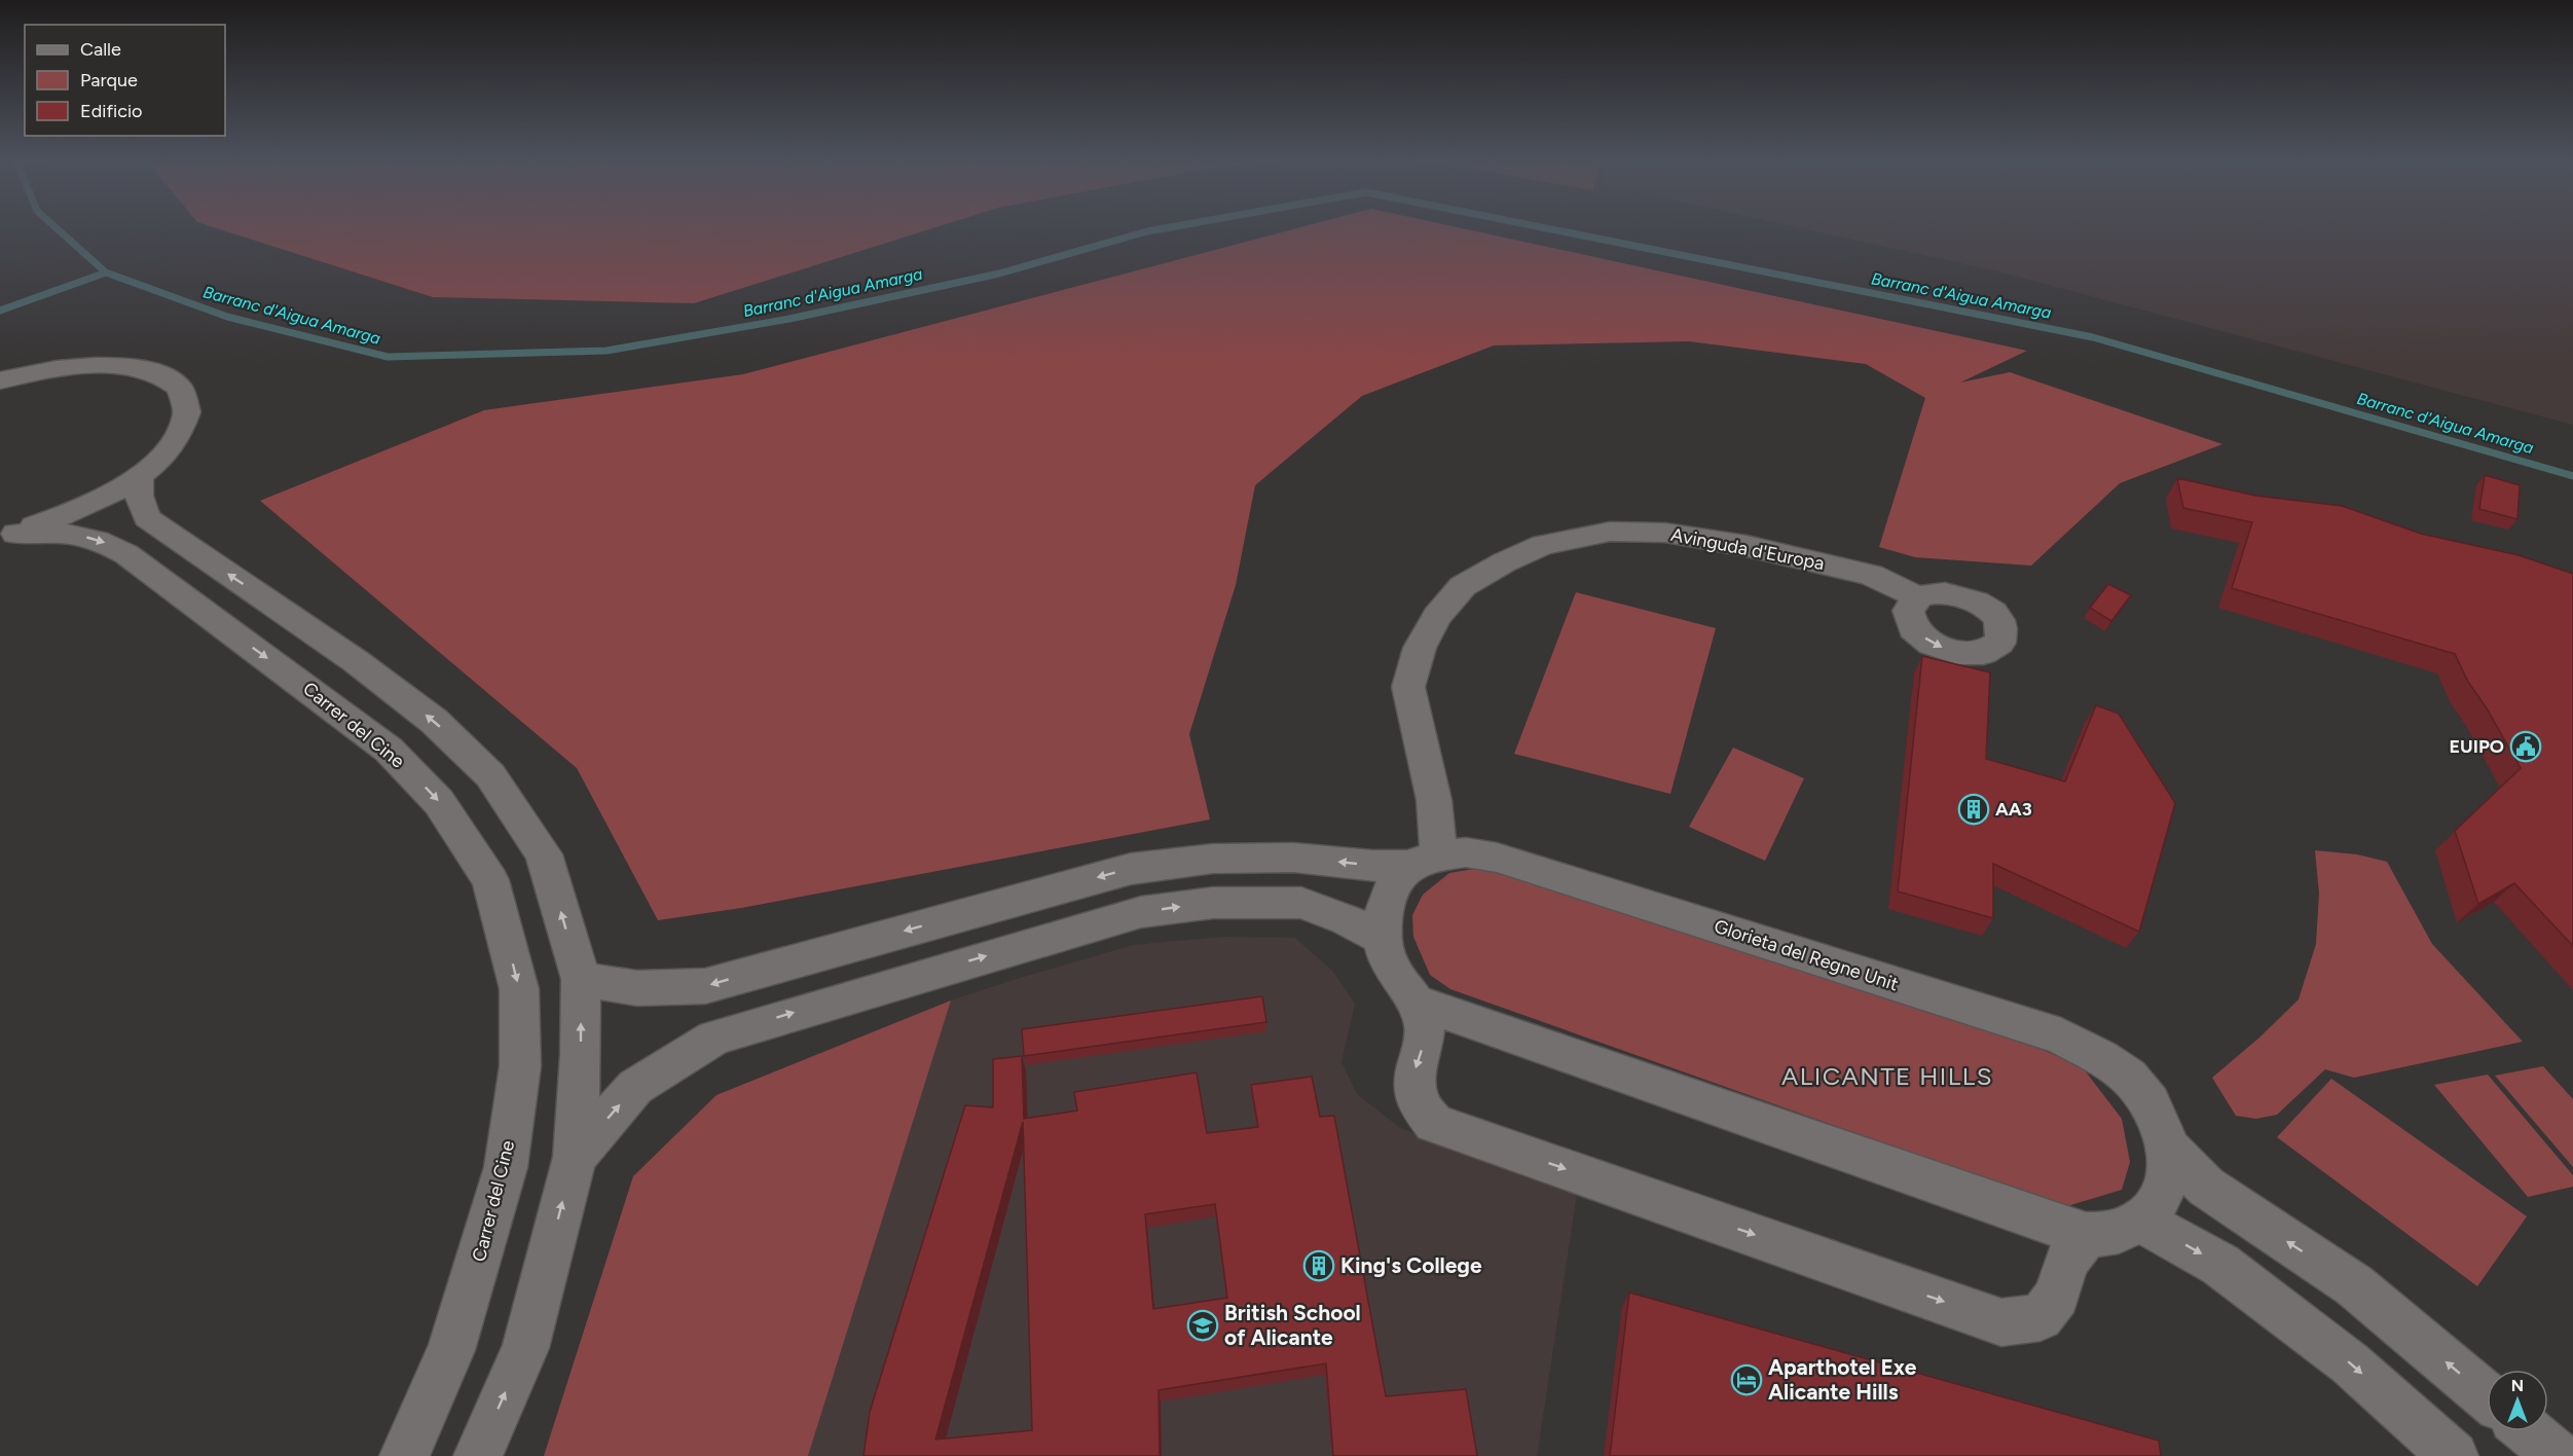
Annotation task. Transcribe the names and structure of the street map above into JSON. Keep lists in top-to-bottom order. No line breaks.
{"streets":{"street":["Avinguda d'Europa","Carrer del Cine","Glorieta del Regne Unit"]},"crossings":[["Avinguda d'Europa","Glorieta del Regne Unit"]],"districts":["ALICANTE HILLS"],"water":["Barranc d'Aigua Amarga"],"places":{"public building":["EUIPO"],"building":["AA3","King's College"],"school or university":["British School of Alicante"],"hotel":["Aparthotel Exe Alicante Hills"]},"legend":["Calle","Parque","Edificio"],"north":"top"}
